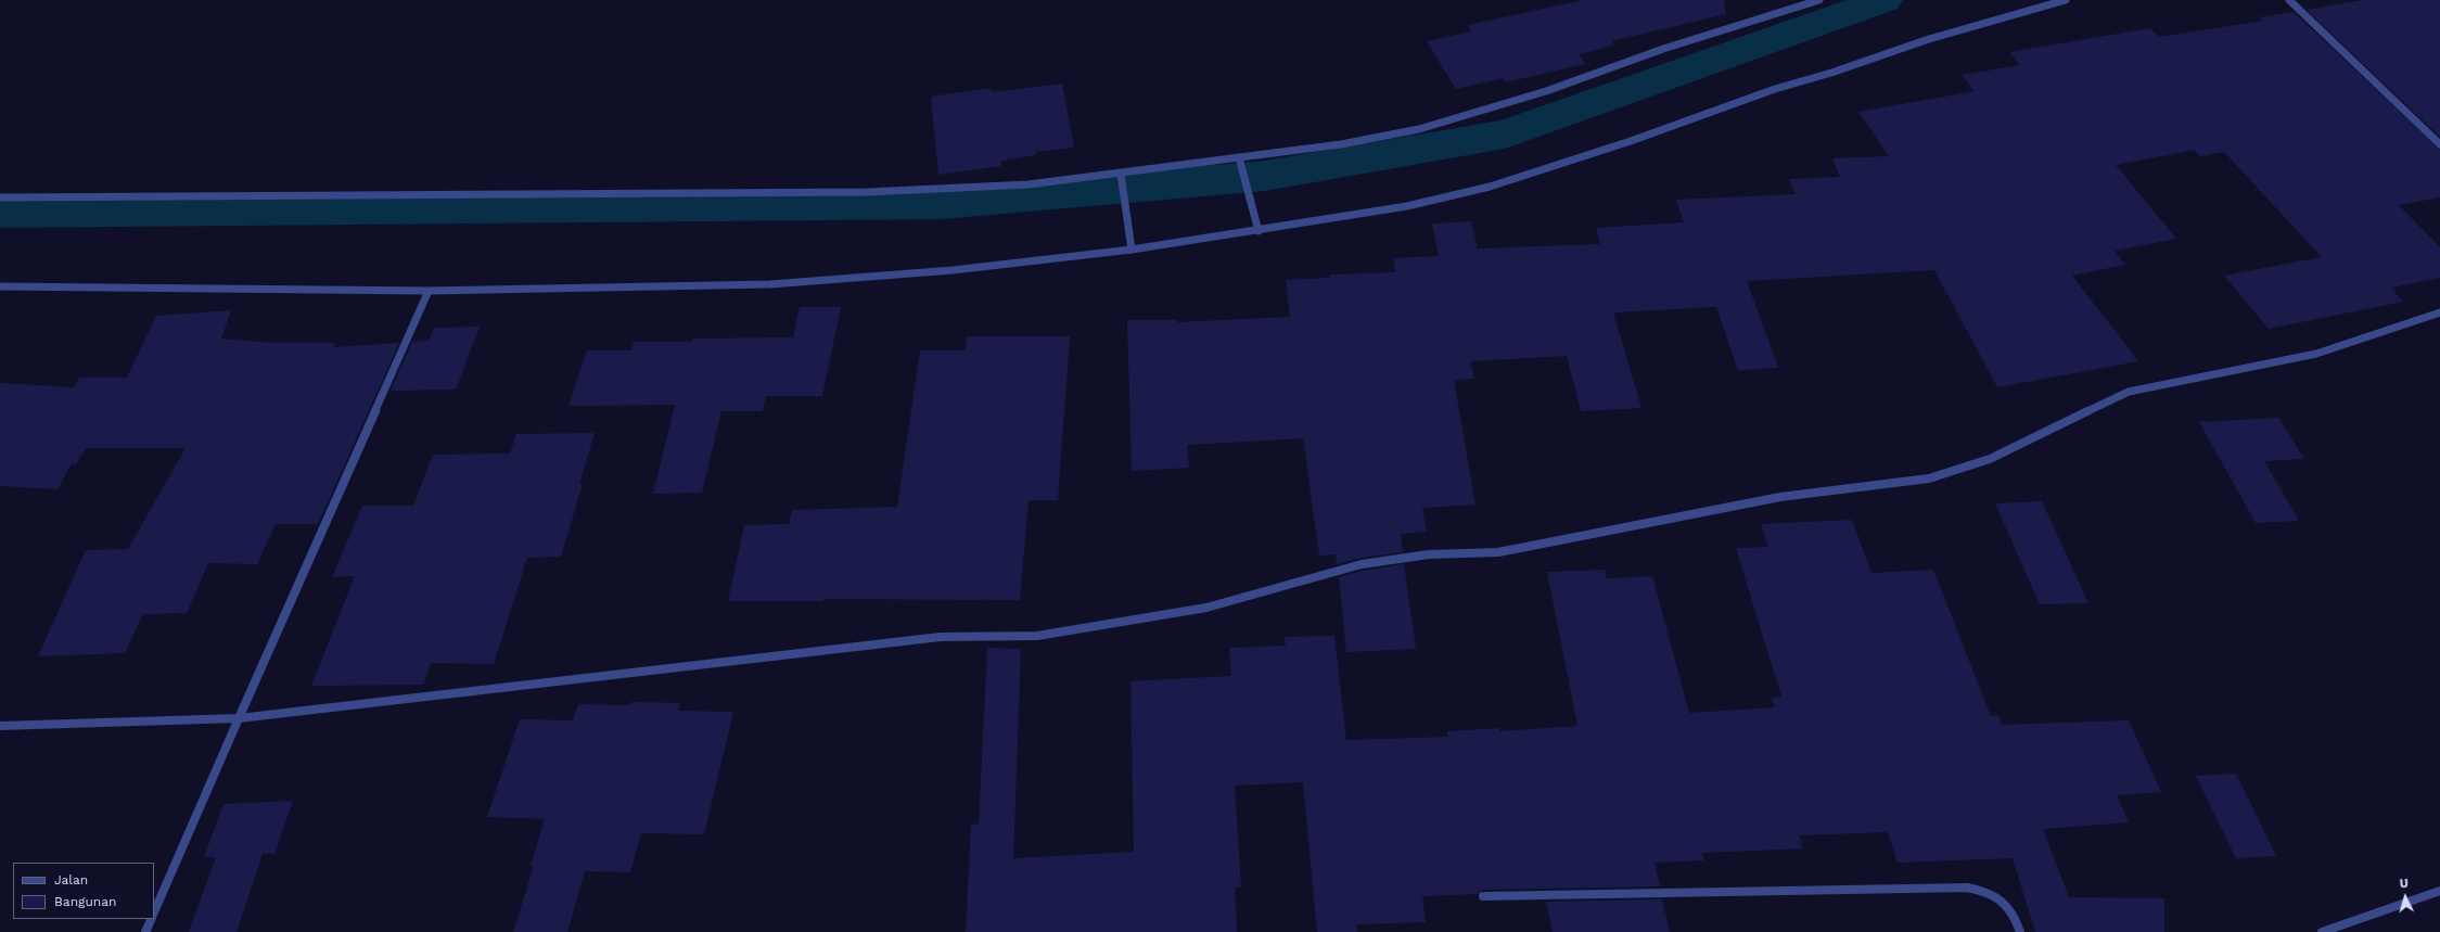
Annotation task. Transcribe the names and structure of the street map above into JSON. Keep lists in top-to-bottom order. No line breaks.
{"legend":["Jalan","Bangunan"],"north":"top"}
